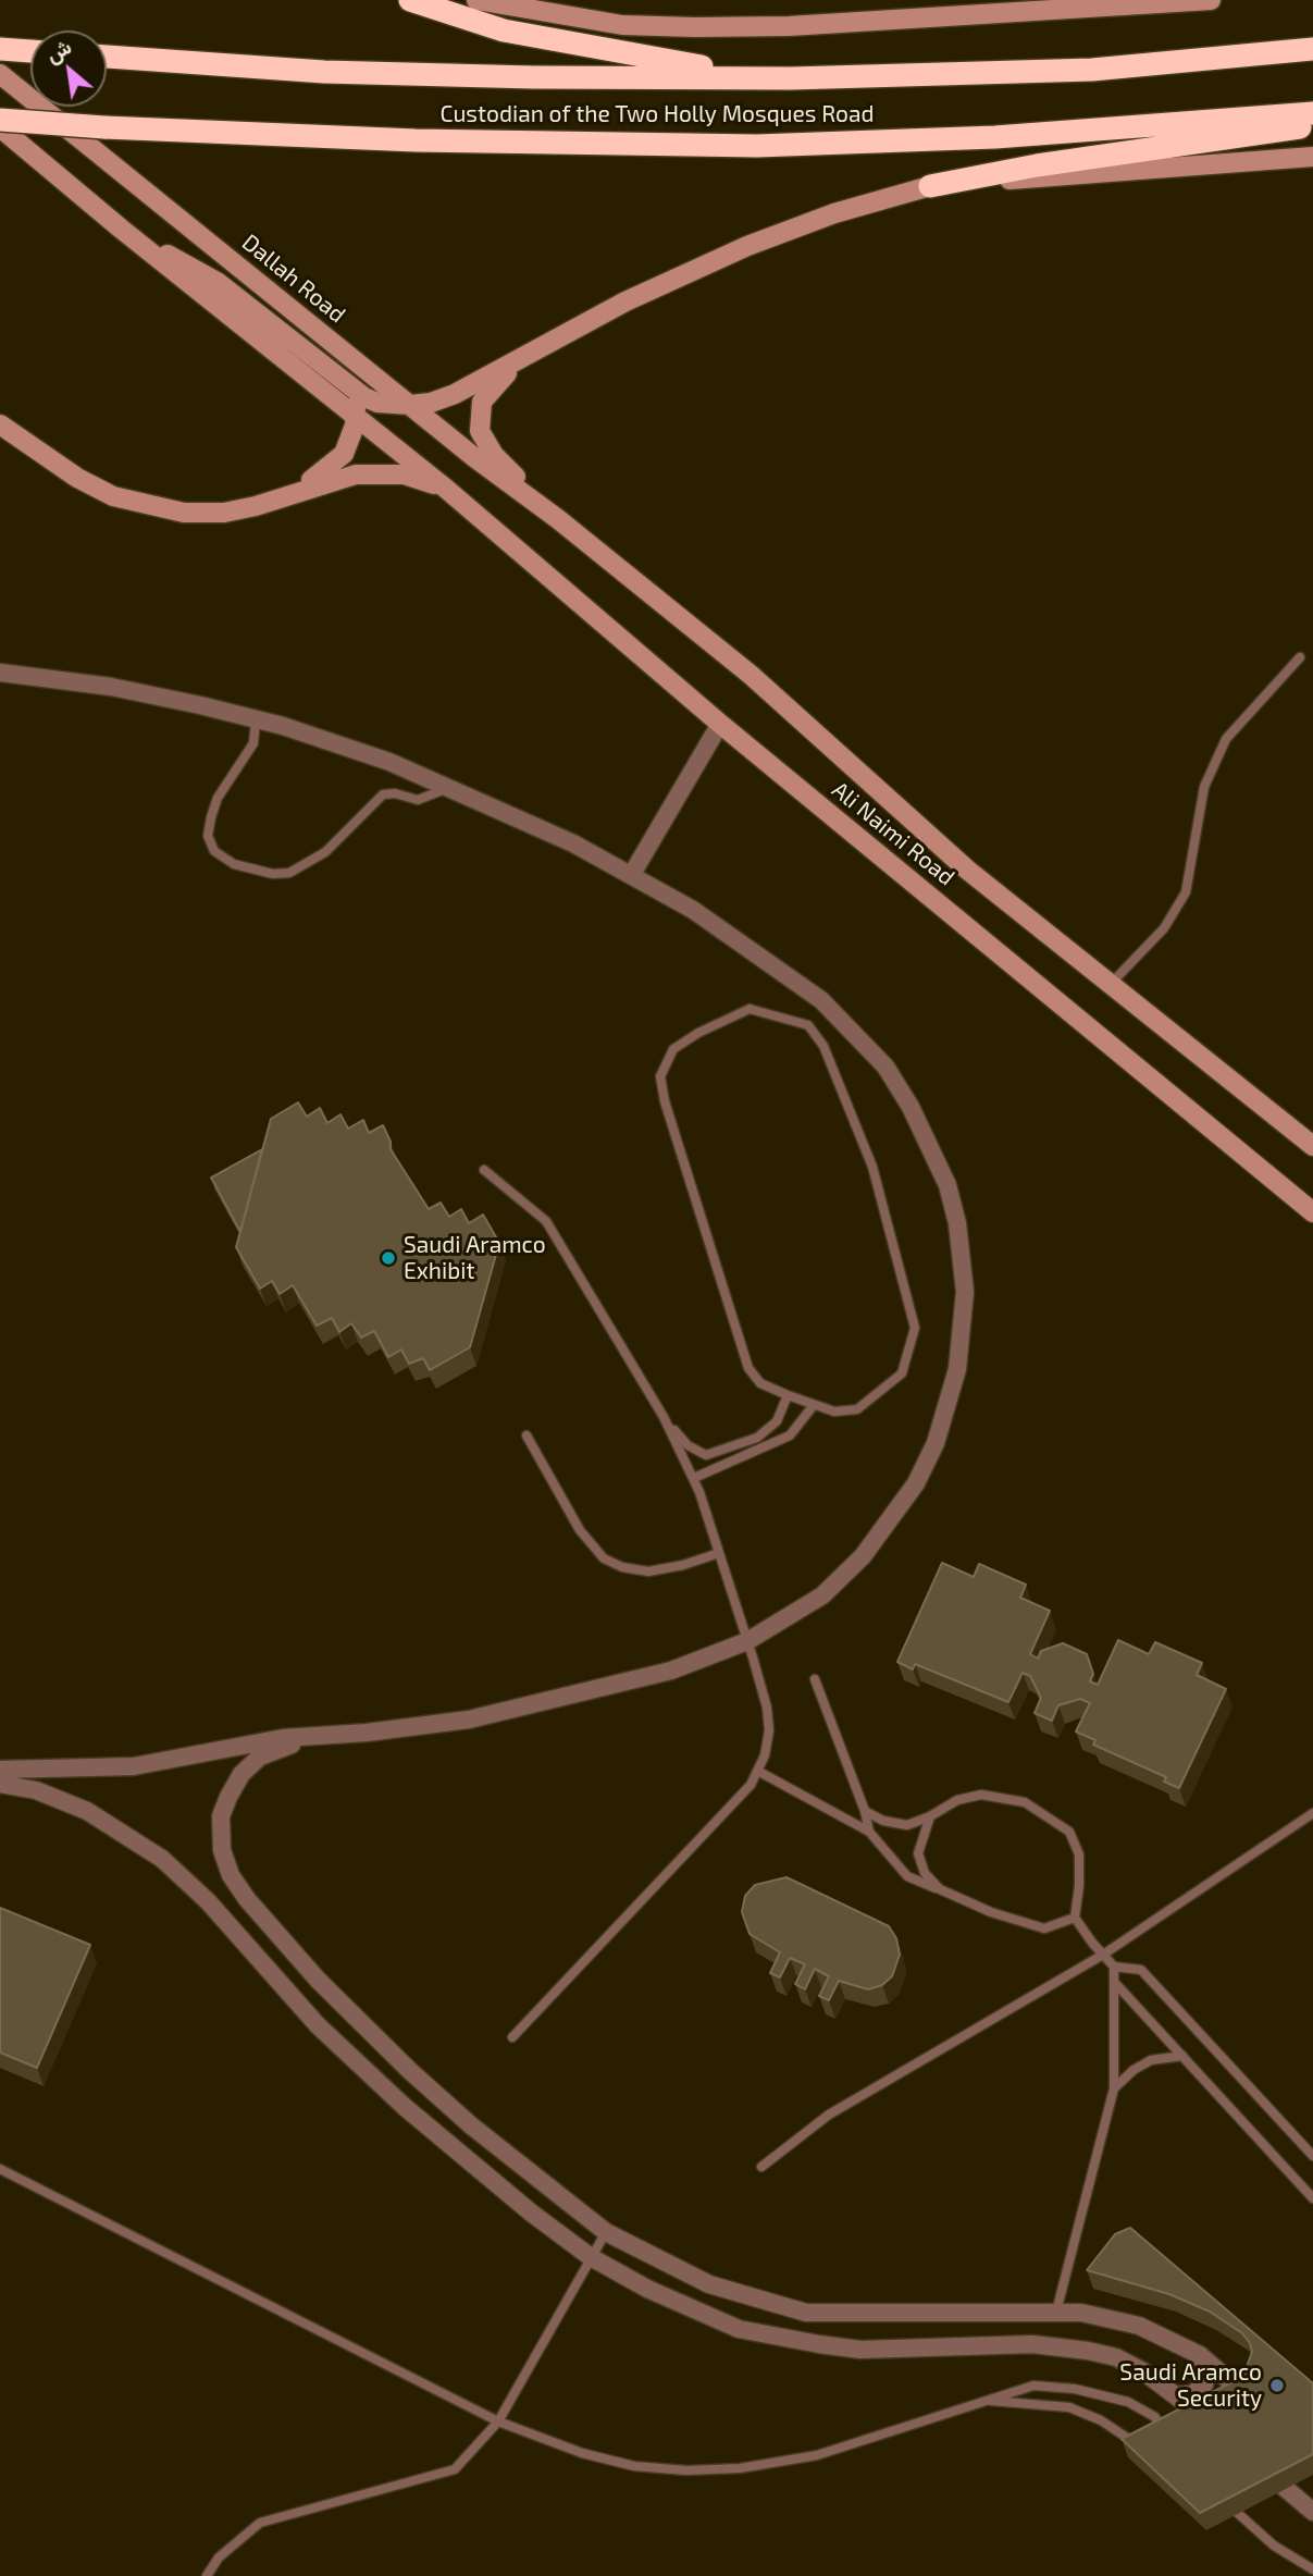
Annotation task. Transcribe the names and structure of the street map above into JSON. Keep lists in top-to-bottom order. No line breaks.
{"streets":{"highway":["Custodian of the Two Holly Mosques Road"],"main road":["Dallah Road","Ali Naimi Road"]},"crossings":[["Dallah Road","Ali Naimi Road"]],"places":["Saudi Aramco Exhibit","Saudi Aramco Security"],"north":"top left"}
